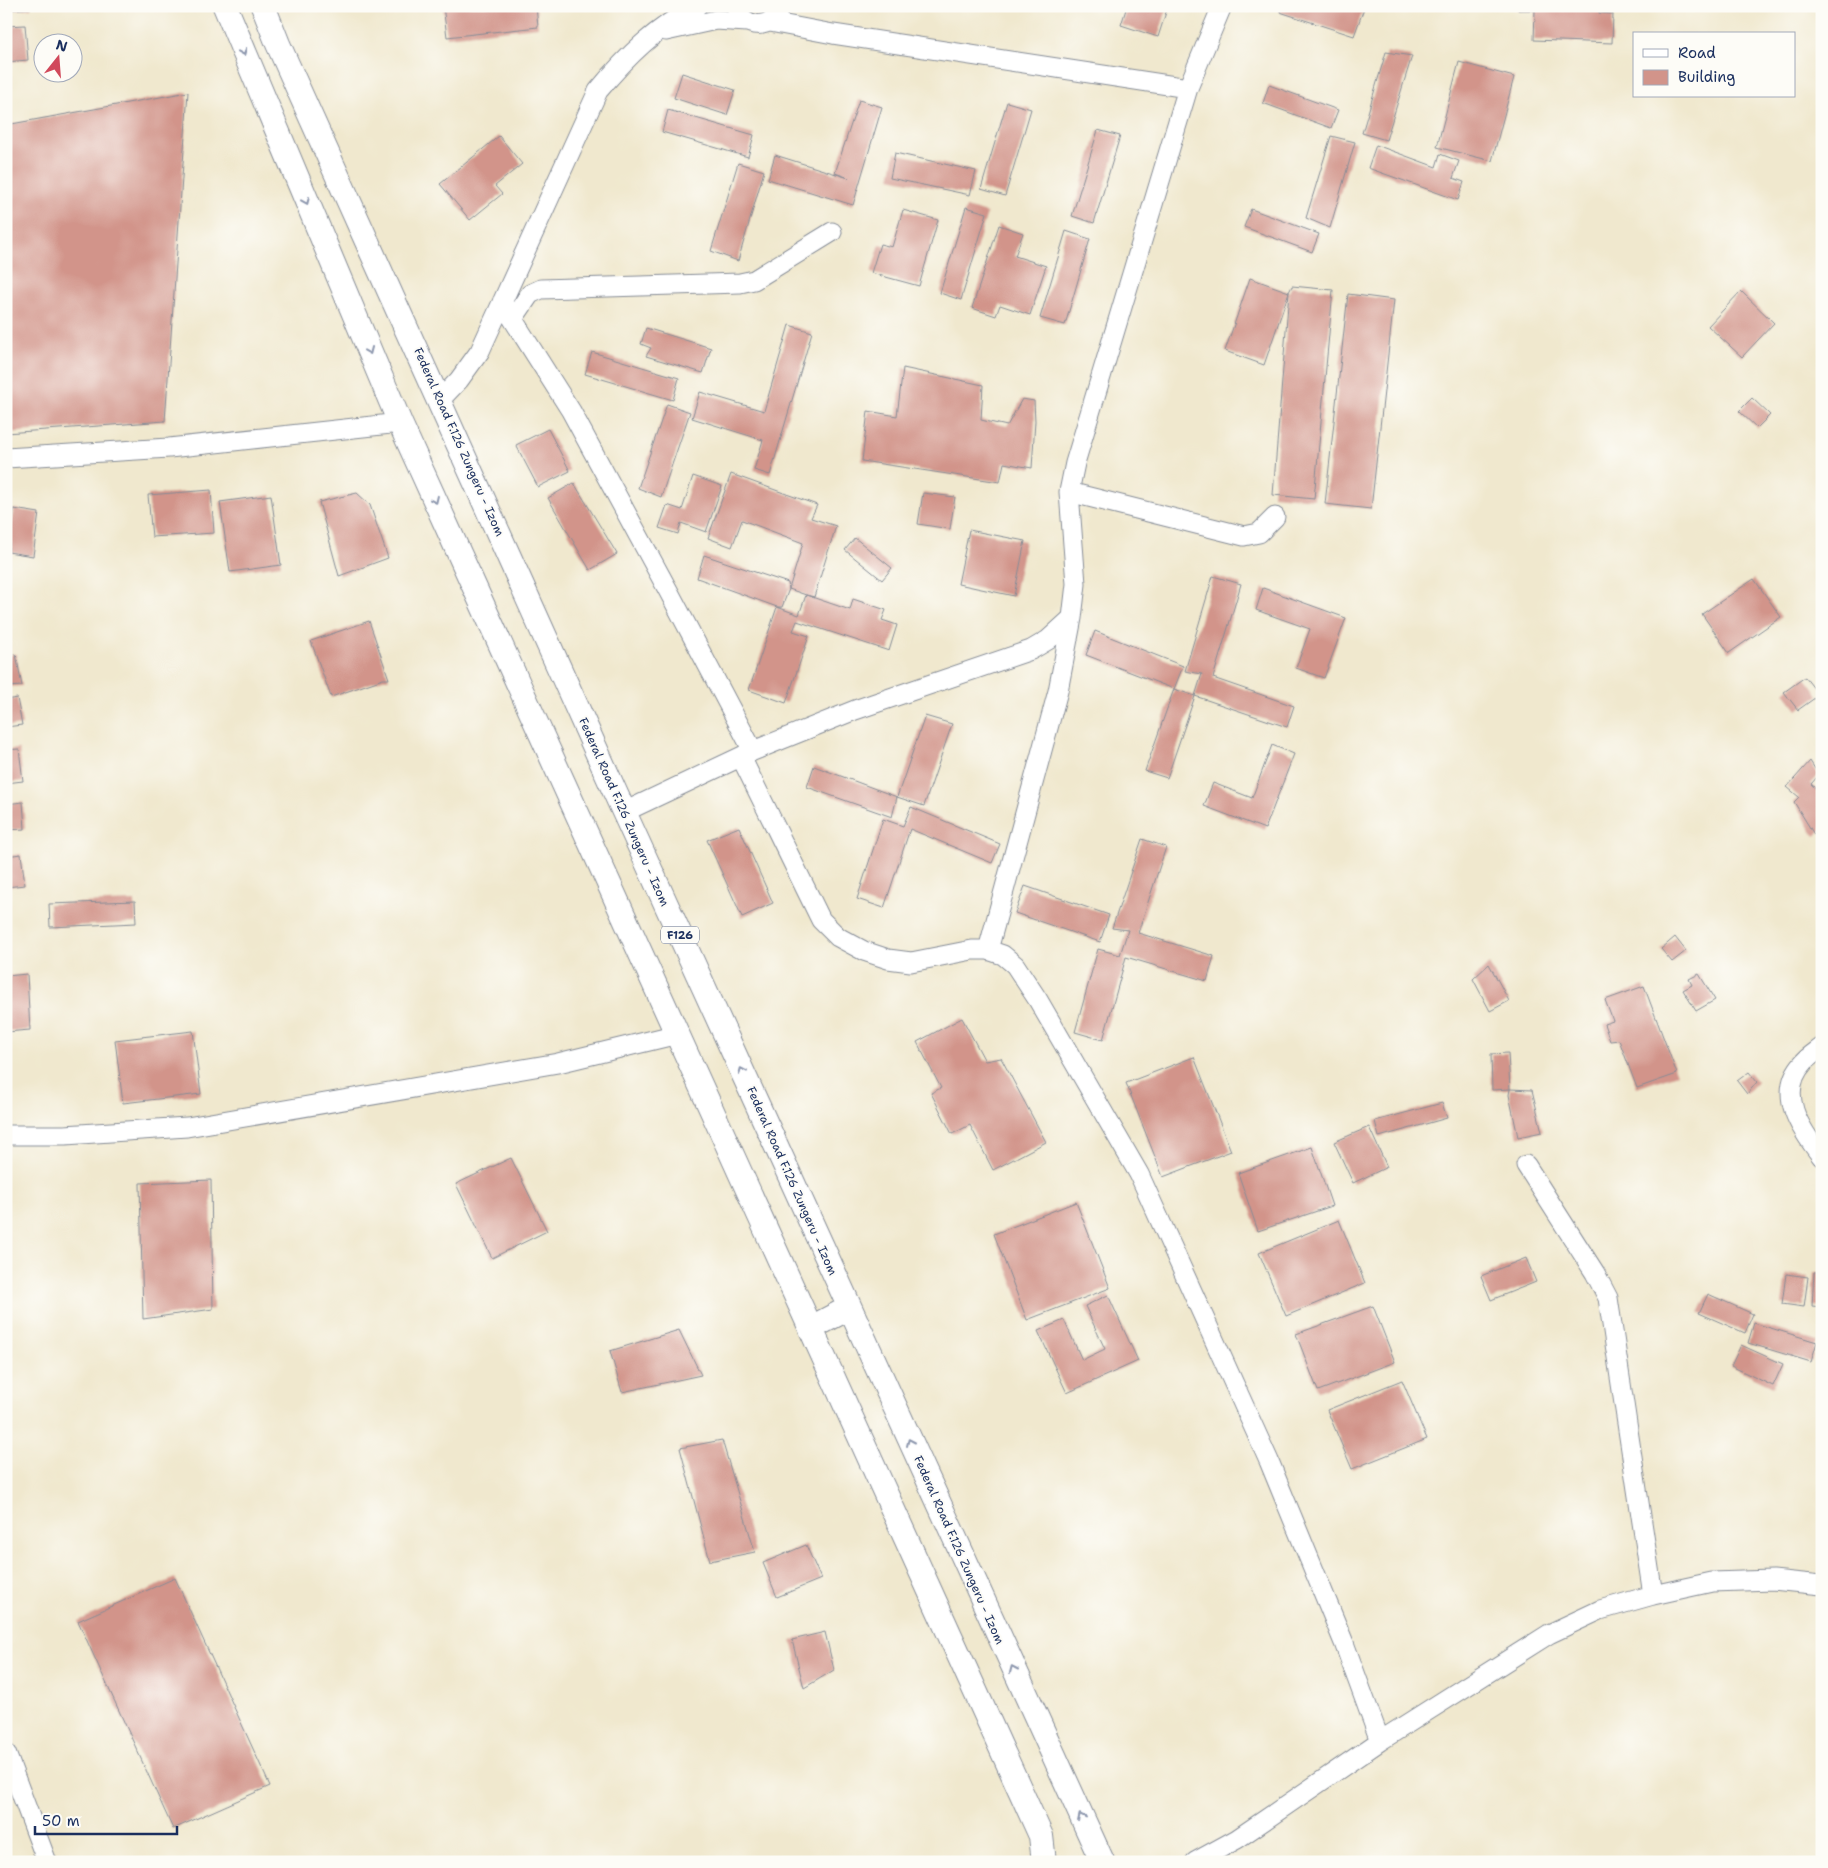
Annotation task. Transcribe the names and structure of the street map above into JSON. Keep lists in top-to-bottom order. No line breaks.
{"streets":{"main road":["Federal Road F.126 Zungeru - Izom","F126"]},"crossings":[["Federal Road F.126 Zungeru - Izom","F126"]],"legend":["Road","Building"],"scale_bar":"50 m","north":"top"}
